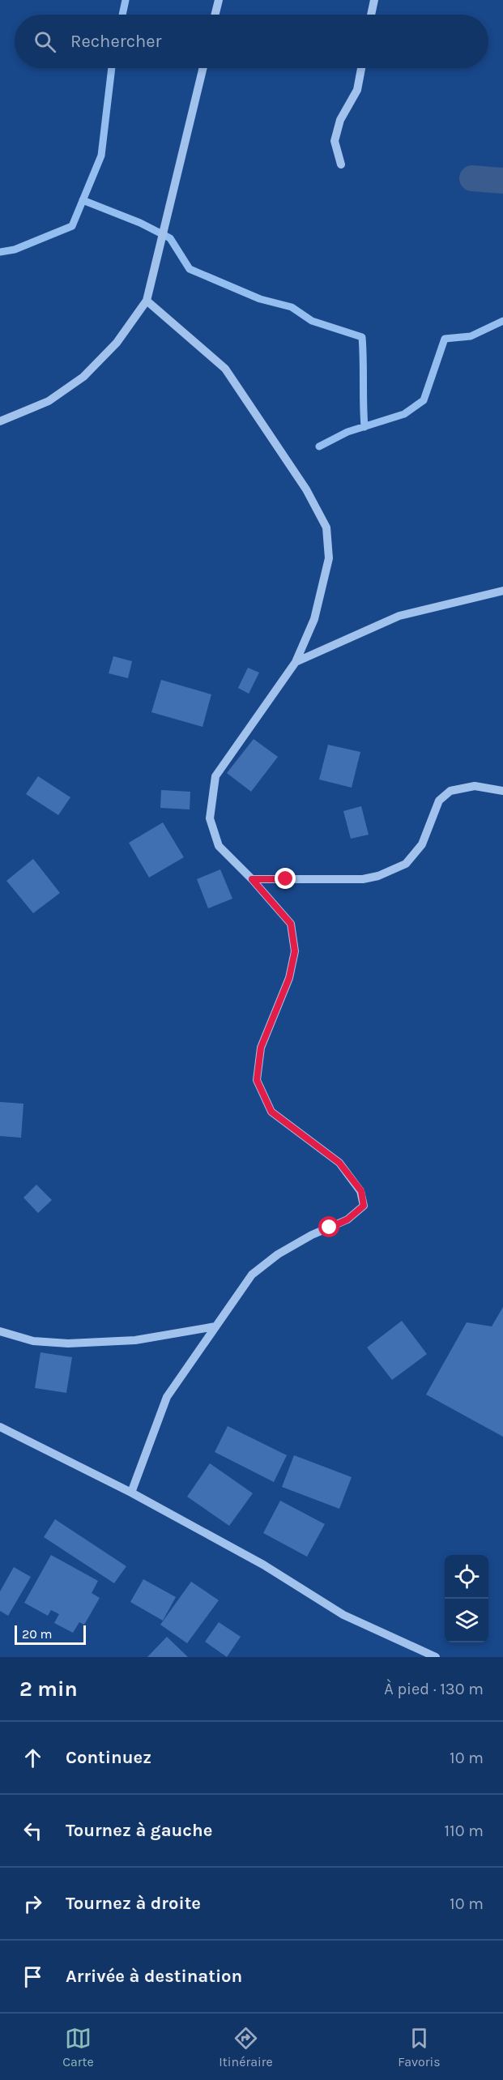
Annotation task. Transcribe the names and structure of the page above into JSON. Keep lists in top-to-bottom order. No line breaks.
{"scale_bar":"20 m","page":{"search":"Rechercher","scale":"20 m","heading":["2 min","À pied · 130 m"],"list":[["Continuez","10 m"],["Tournez à gauche","110 m"],["Tournez à droite","10 m"],"Arrivée à destination"],"nav":["Carte","Itinéraire","Favoris"]}}
